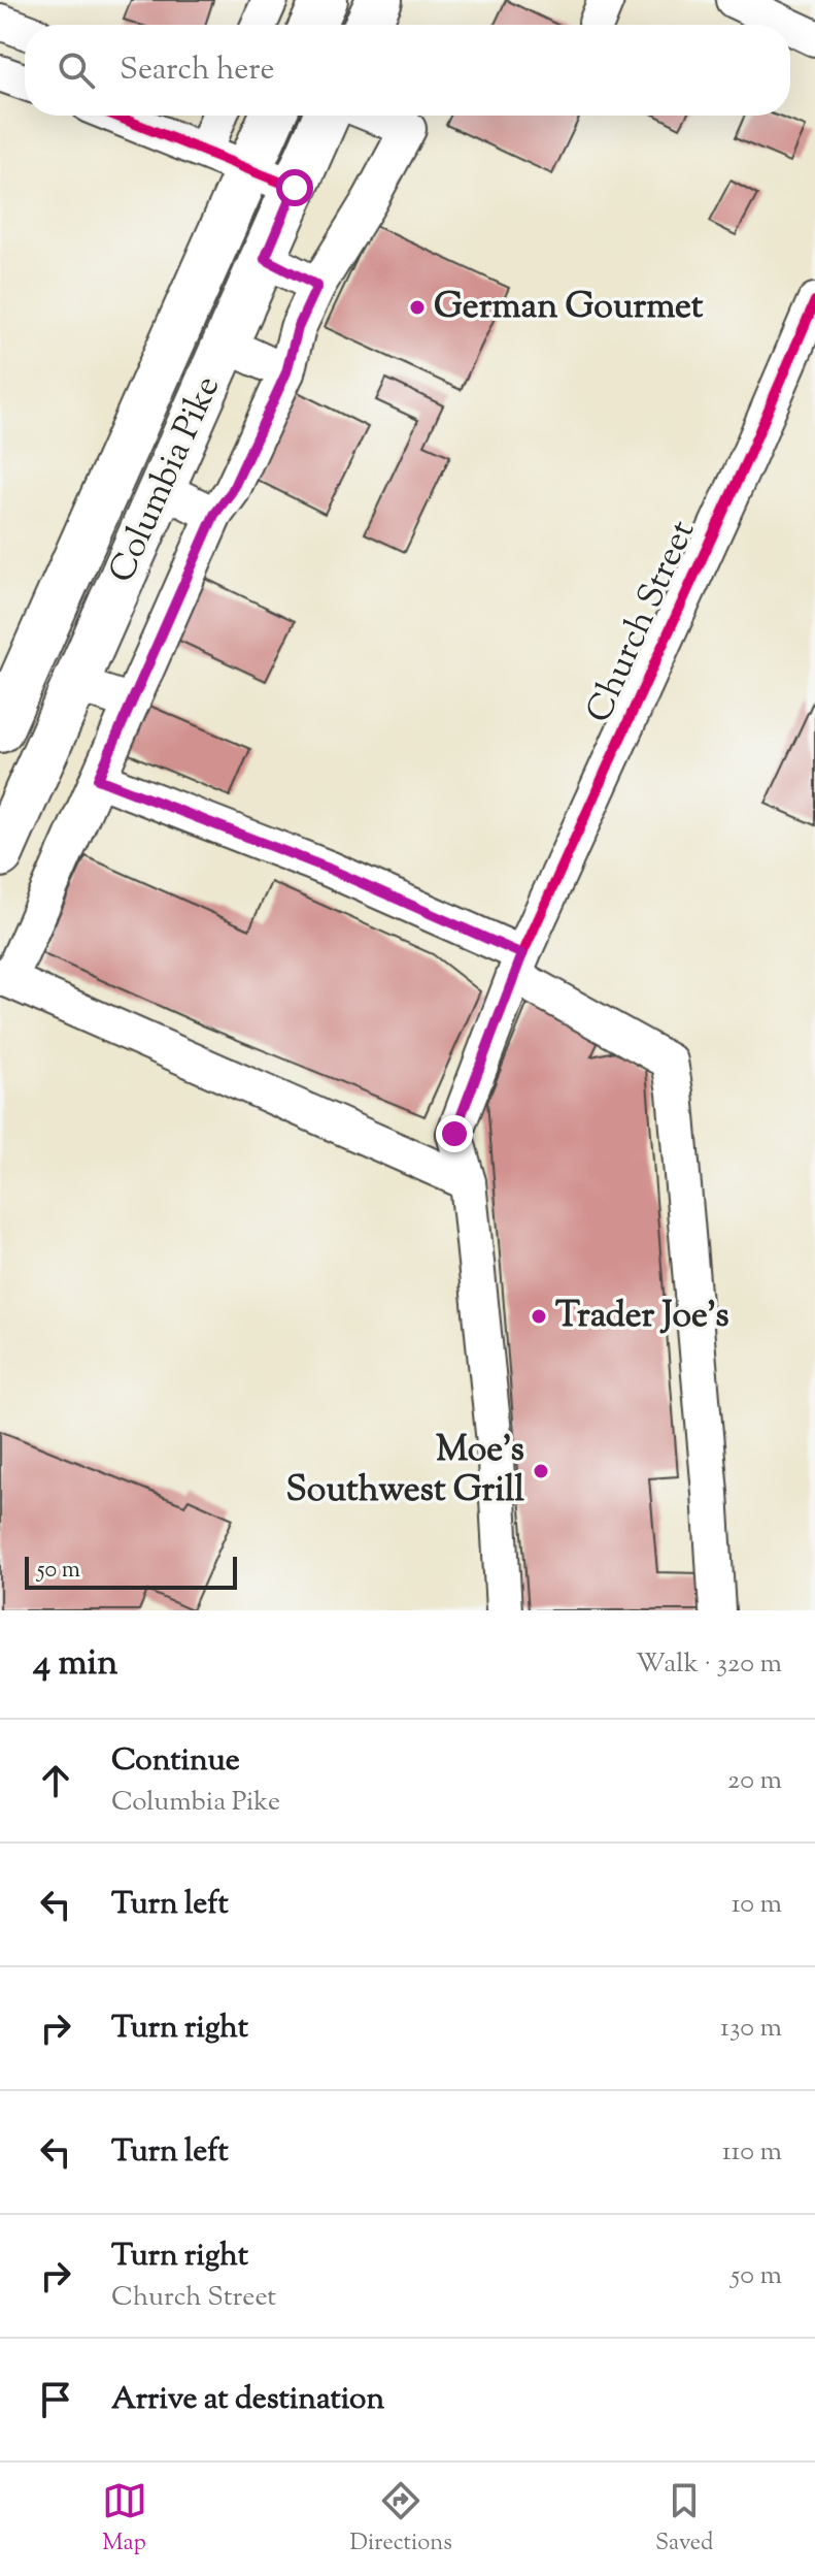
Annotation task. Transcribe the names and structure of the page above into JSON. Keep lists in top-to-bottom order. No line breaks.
{"streets":{"main road":["Columbia Pike"],"street":["Church Street"]},"places":["German Gourmet","Trader Joe's","Moe's Southwest Grill"],"scale_bar":"50 m","page":{"search":"Search here","scale":"50 m","heading":["4 min","Walk · 320 m"],"list":[["Continue","Columbia Pike","20 m"],["Turn left","10 m"],["Turn right","130 m"],["Turn left","110 m"],["Turn right","Church Street","50 m"],"Arrive at destination"],"nav":["Map","Directions","Saved"]}}
